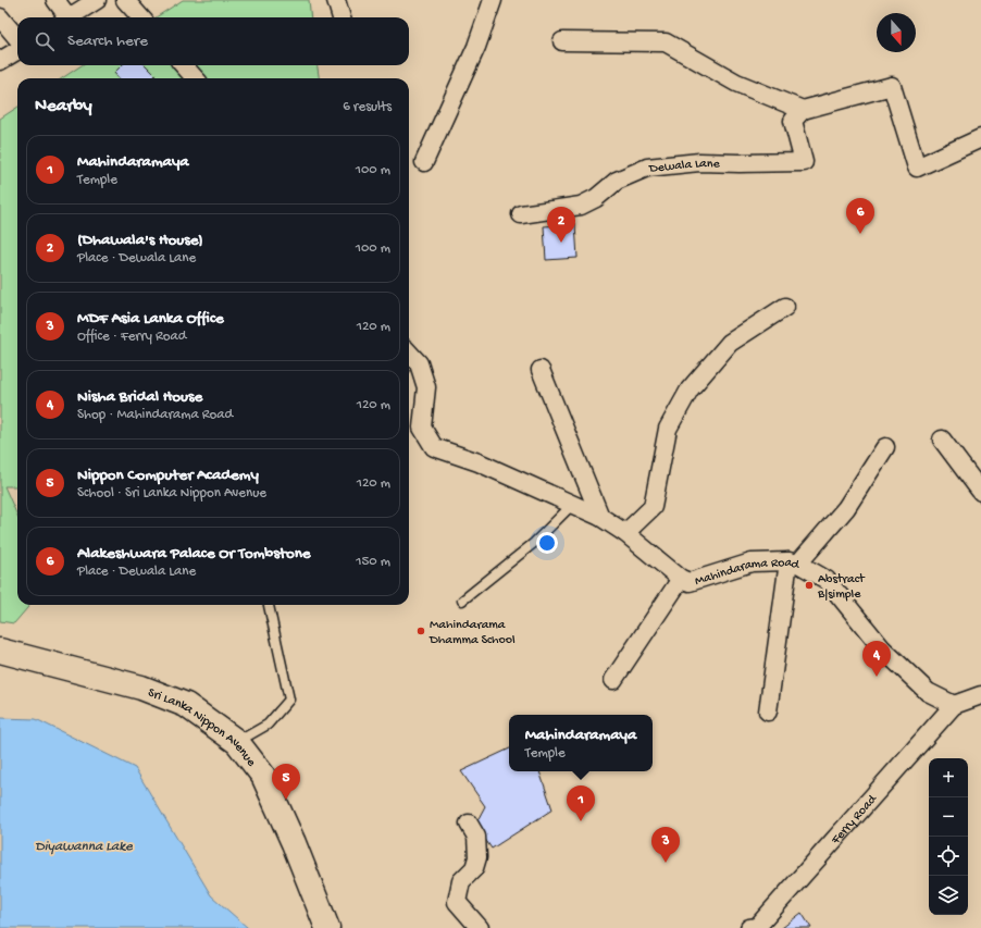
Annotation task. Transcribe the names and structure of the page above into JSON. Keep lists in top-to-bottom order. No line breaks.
{"streets":{"street":["Dewala Lane","Mahindarama Road","Sri Lanka Nippon Avenue","Ferry Road"]},"crossings":[["Mahindarama Road","Ferry Road"]],"water":["Diyawanna Lake"],"places":["Abstract B|simple","Mahindarama Dhamma School"],"north":"bottom","page":{"search":"Search here","heading":["Nearby","6 results"],"list":[{"mark":"1","name":"Mahindaramaya","note":"Temple","value":"100 m"},{"mark":"2","name":"(Dhawala's House)","note":"Place · Dewala Lane","value":"100 m"},{"mark":"3","name":"MDF Asia Lanka Office","note":"Office · Ferry Road","value":"120 m"},{"mark":"4","name":"Nisha Bridal House","note":"Shop · Mahindarama Road","value":"120 m"},{"mark":"5","name":"Nippon Computer Academy","note":"School · Sri Lanka Nippon Avenue","value":"120 m"},{"mark":"6","name":"Alakeshwara Palace Or Tombstone","note":"Place · Dewala Lane","value":"150 m"}],"pins":["6","2","4","5","1","3"],"popup":["Mahindaramaya","Temple"],"map_buttons":["+","−"]}}
